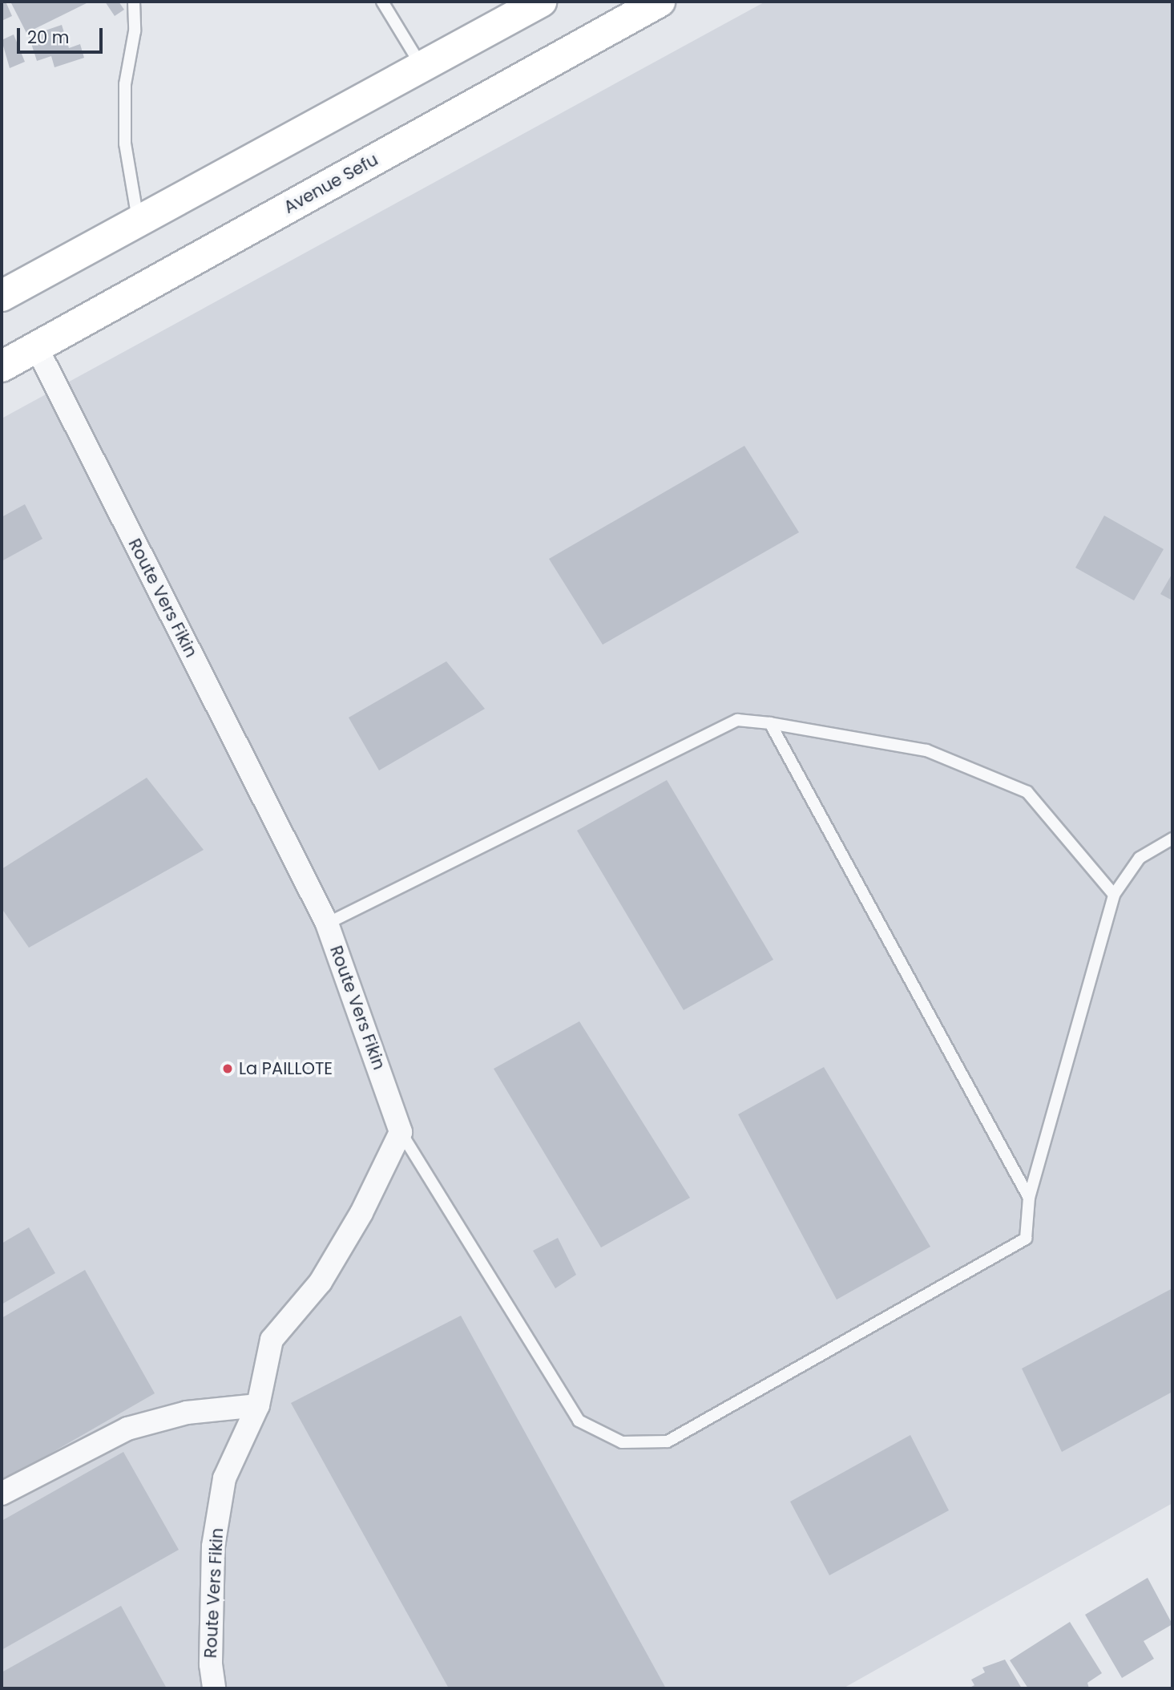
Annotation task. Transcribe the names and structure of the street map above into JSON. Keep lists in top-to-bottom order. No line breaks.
{"streets":{"main road":["Avenue Sefu"],"street":["Route Vers Fikin"]},"crossings":[["Avenue Sefu","Route Vers Fikin"]],"places":["La PAILLOTE"],"scale_bar":"20 m"}
